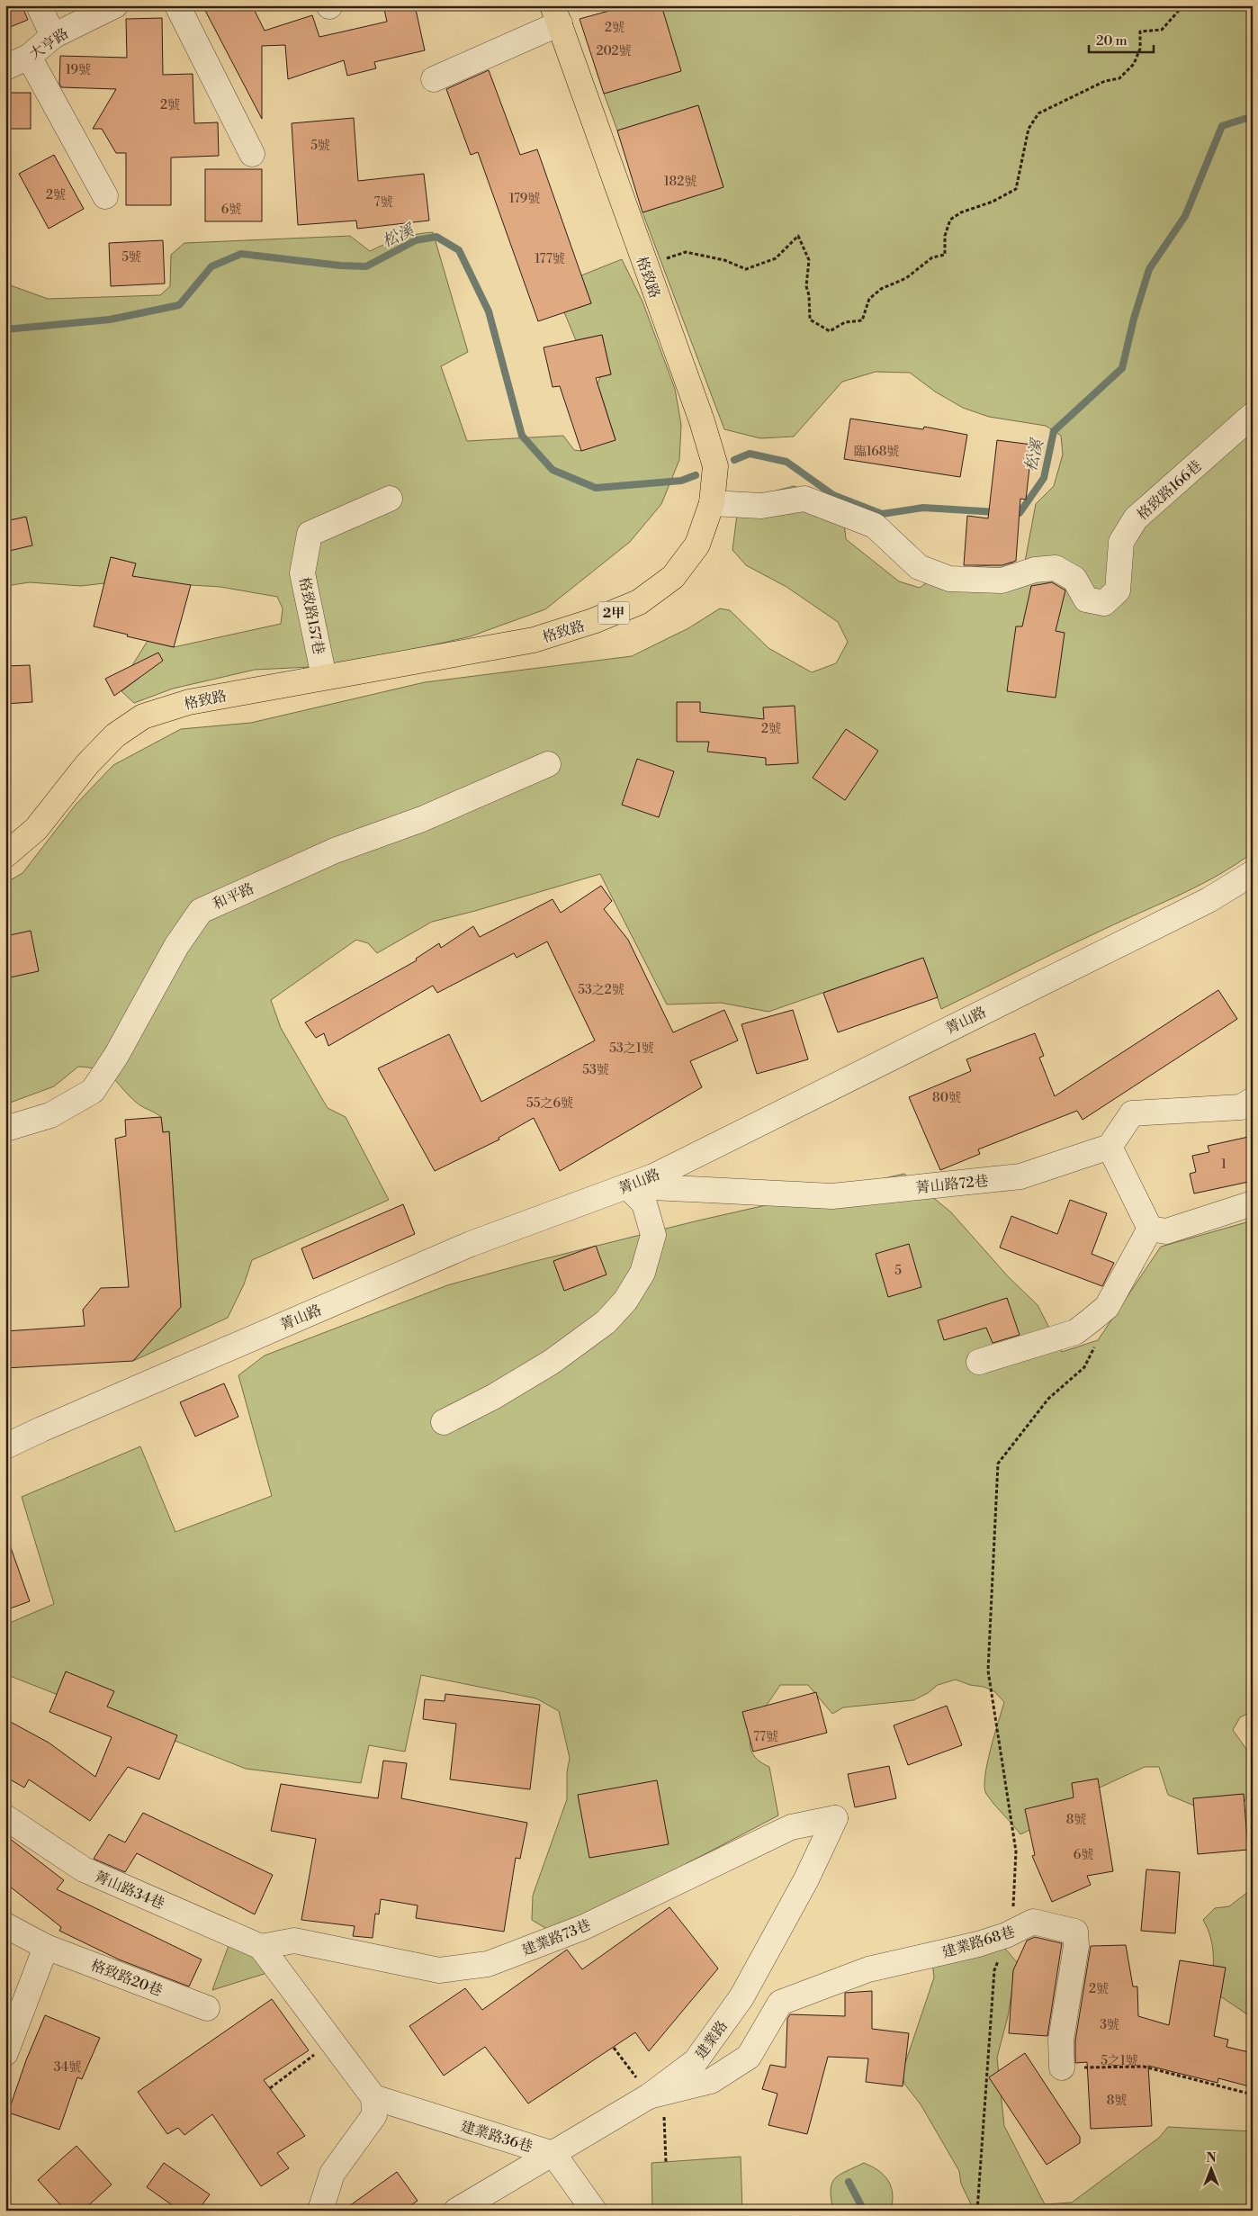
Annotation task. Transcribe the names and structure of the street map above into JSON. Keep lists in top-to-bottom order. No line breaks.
{"streets":{"main road":["格致路","2甲"],"street":["大亨路","格致路166巷","格致路157巷","和平路","菁山路","菁山路72巷","菁山路34巷","建業路73巷","建業路68巷","格致路20巷","建業路","建業路36巷"]},"crossings":[["格致路","格致路166巷"],["格致路","格致路157巷"],["菁山路","菁山路72巷"],["菁山路34巷","建業路73巷"],["建業路73巷","建業路"],["建業路68巷","建業路"],["建業路","建業路36巷"]],"water":["松溪"],"house_numbers":["2號","202號","19號","2號","5號","182號","2號","179號","7號","6號","5號","177號","臨168號","2號","53之2號","53之1號","53號","80號","55之6號","1","5","77號","8號","6號","2號","3號","5之1號","34號","8號"],"scale_bar":"20 m","north":"top"}
